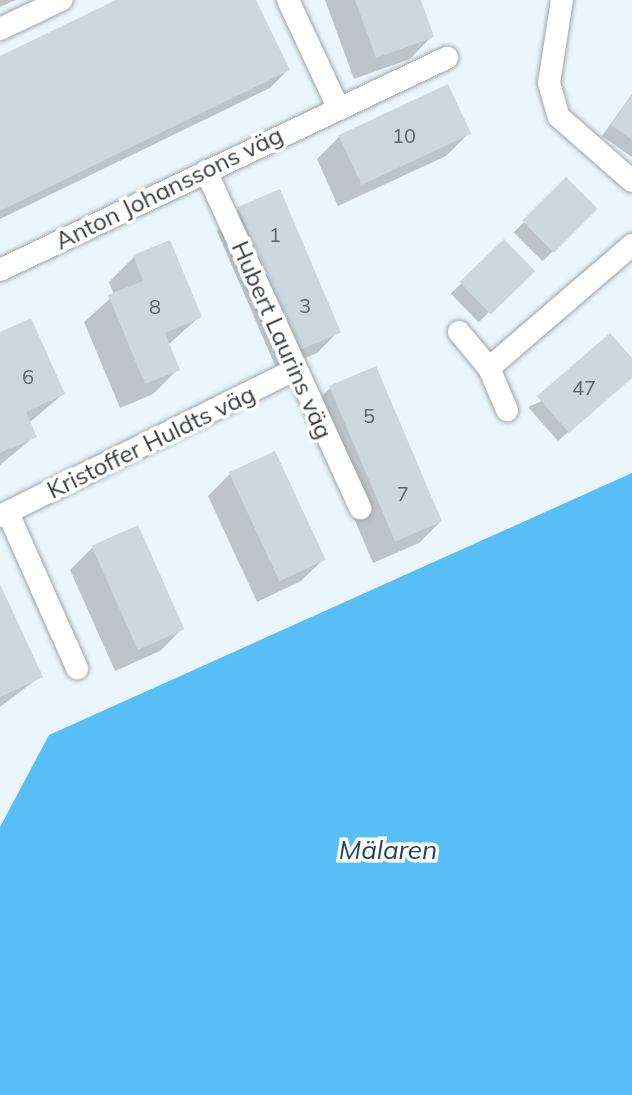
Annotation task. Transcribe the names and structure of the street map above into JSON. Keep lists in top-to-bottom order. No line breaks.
{"streets":{"street":["Anton Johanssons väg","Hubert Laurins väg","Kristoffer Huldts väg"]},"crossings":[["Anton Johanssons väg","Hubert Laurins väg"],["Hubert Laurins väg","Kristoffer Huldts väg"]],"water":["Mälaren"],"house_numbers":["10","1","3","8","6","47","5","7"]}
